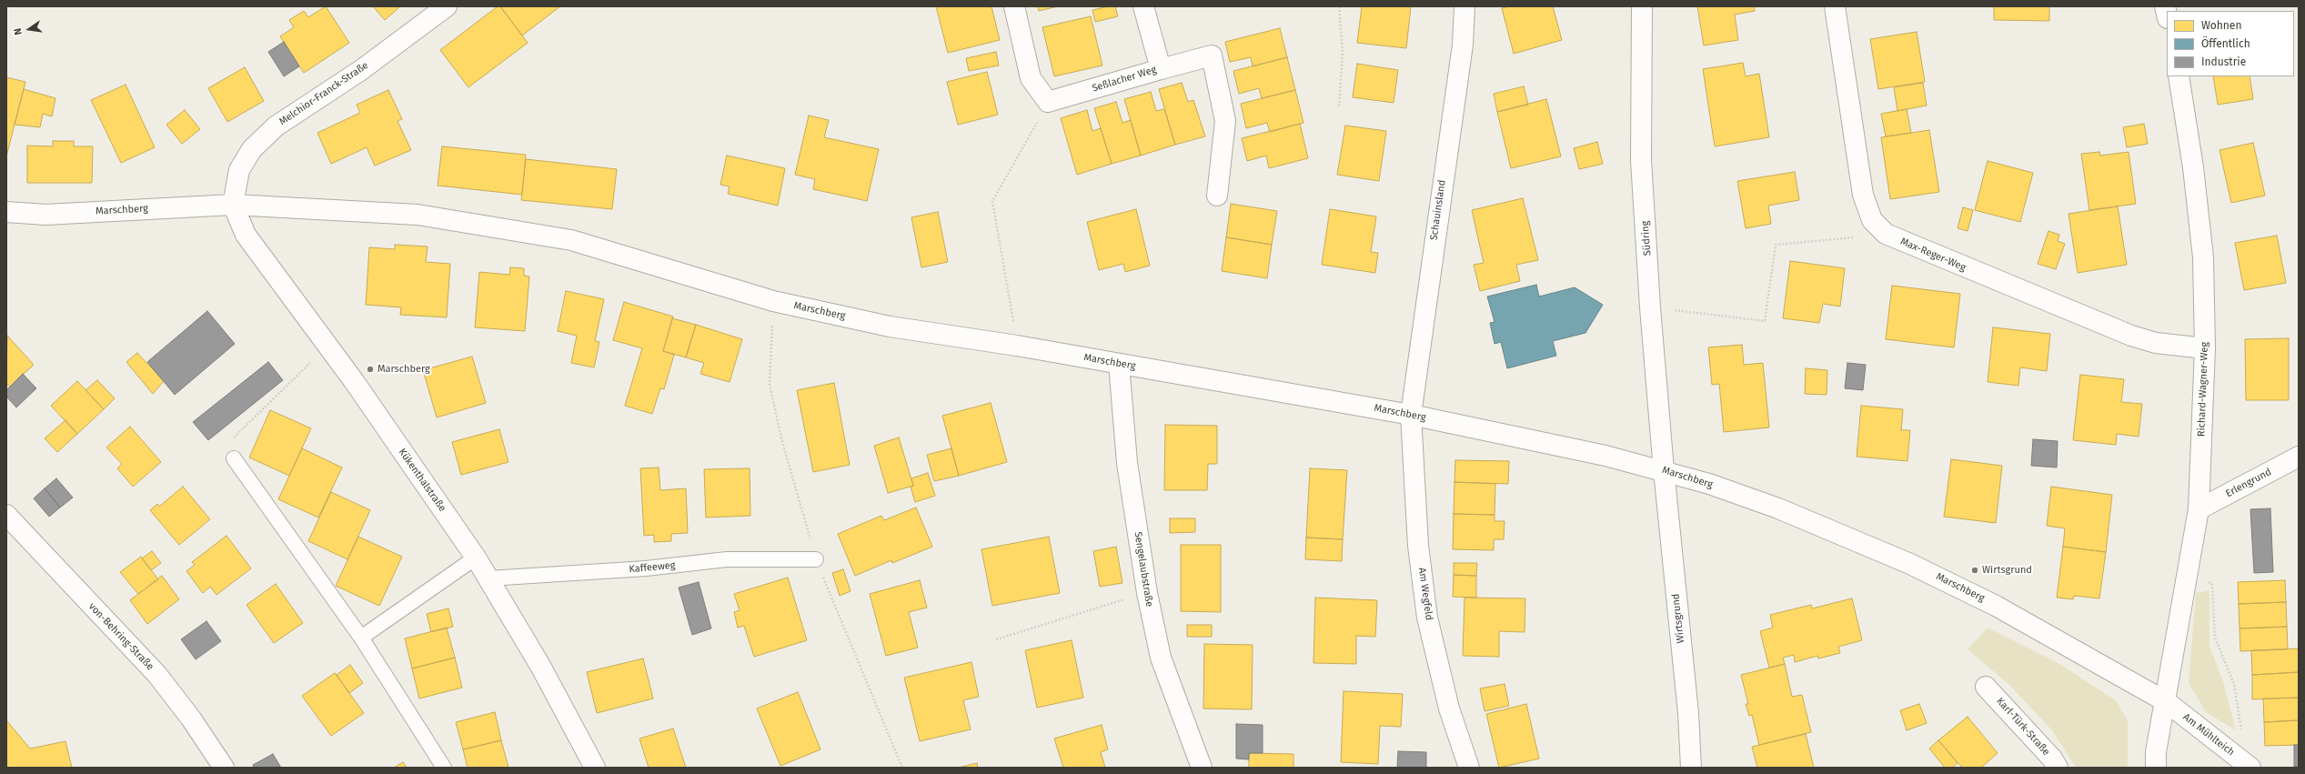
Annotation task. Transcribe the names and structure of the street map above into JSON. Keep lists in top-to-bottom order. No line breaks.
{"streets":{"street":["Seßlacher Weg","Melchior-Franck-Straße","Marschberg","Schauinsland","Südring","Max-Reger-Weg","Richard-Wagner-Weg","Kükenthalstraße","Erlengrund","Sengelaubstraße","Am Wegfeld","Wirtsgrund","von-Behring-Straße","Karl-Türk-Straße","Am Mühlteich"],"lane":["Kaffeeweg"]},"crossings":[["Melchior-Franck-Straße","Marschberg"],["Melchior-Franck-Straße","Kükenthalstraße"],["Marschberg","Schauinsland"],["Marschberg","Südring"],["Marschberg","Richard-Wagner-Weg"],["Marschberg","Kükenthalstraße"],["Marschberg","Sengelaubstraße"],["Marschberg","Am Wegfeld"],["Marschberg","Wirtsgrund"],["Marschberg","Am Mühlteich"],["Schauinsland","Am Wegfeld"],["Südring","Wirtsgrund"],["Max-Reger-Weg","Richard-Wagner-Weg"],["Richard-Wagner-Weg","Erlengrund"],["Richard-Wagner-Weg","Am Mühlteich"],["Kükenthalstraße","Kaffeeweg"]],"places":["Marschberg","Wirtsgrund"],"legend":["Wohnen","Öffentlich","Industrie"],"north":"left"}
